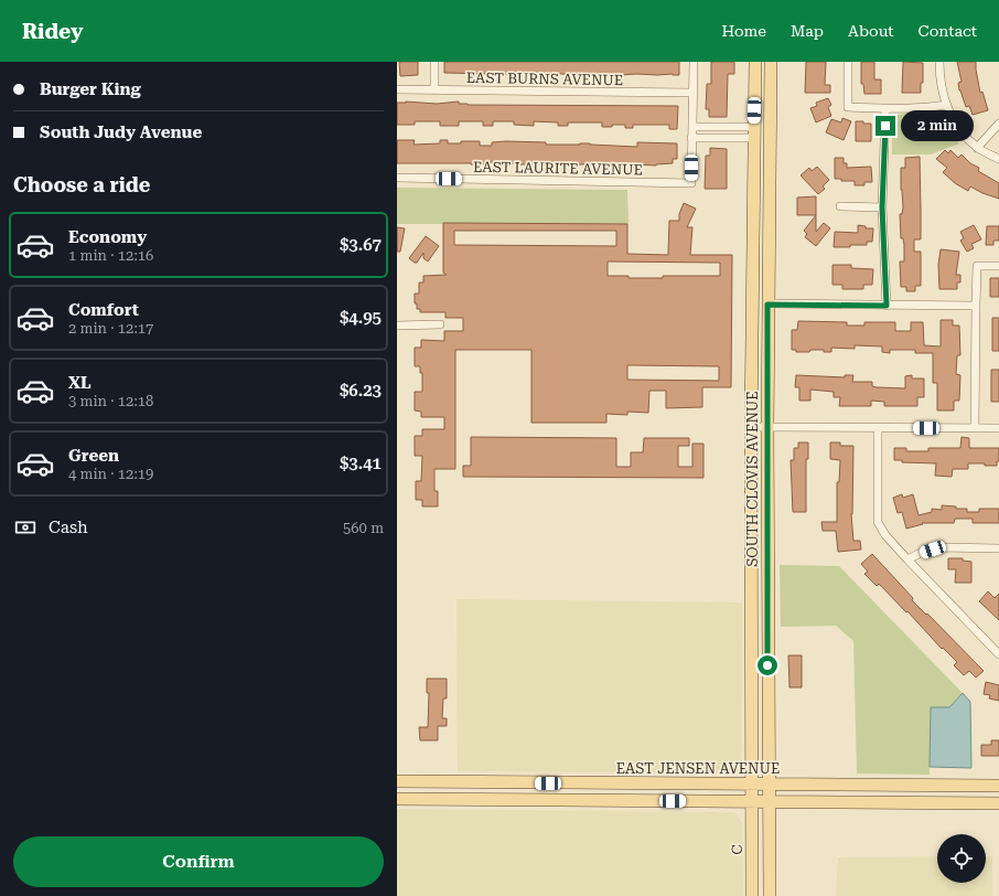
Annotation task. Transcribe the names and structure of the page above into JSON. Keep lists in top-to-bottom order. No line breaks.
{"streets":{"main road":["SOUTH CLOVIS AVENUE","EAST JENSEN AVENUE","C"],"street":["EAST BURNS AVENUE","EAST LAURITE AVENUE"]},"crossings":[["SOUTH CLOVIS AVENUE","EAST JENSEN AVENUE"],["SOUTH CLOVIS AVENUE","C"]],"page":{"header":"Ridey","nav":["Home","Map","About","Contact"],"banner":["Burger King","South Judy Avenue"],"bubble":"2 min","heading":"Choose a ride","list":[{"name":"Economy","note":"1 min · 12:16","value":"$3.67"},{"name":"Comfort","note":"2 min · 12:17","value":"$4.95"},{"name":"XL","note":"3 min · 12:18","value":"$6.23"},{"name":"Green","note":"4 min · 12:19","value":"$3.41"}],"pay":["Cash","560 m"],"buttons":"Confirm"}}
